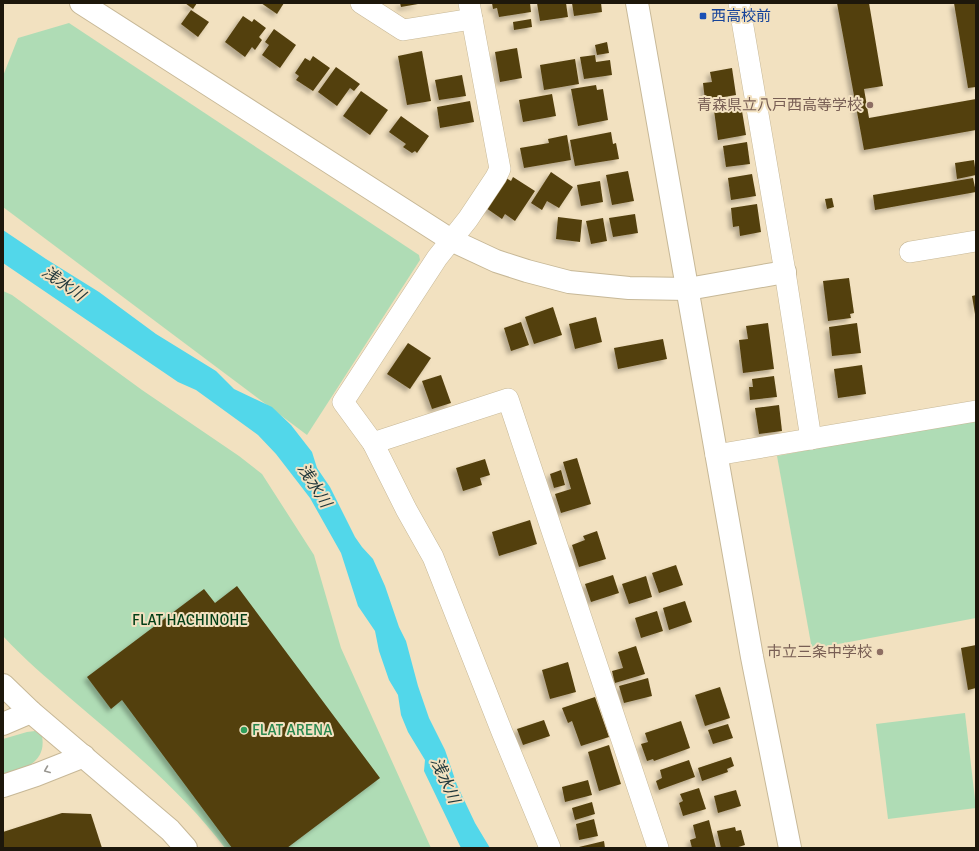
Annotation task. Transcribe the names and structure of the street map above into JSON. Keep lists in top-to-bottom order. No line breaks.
{"water":["浅水川"],"parks":["FLAT HACHINOHE"],"places":{"transit":["西高校前"],"other":["青森県立八戸西高等学校","市立三条中学校","FLAT ARENA"]}}
